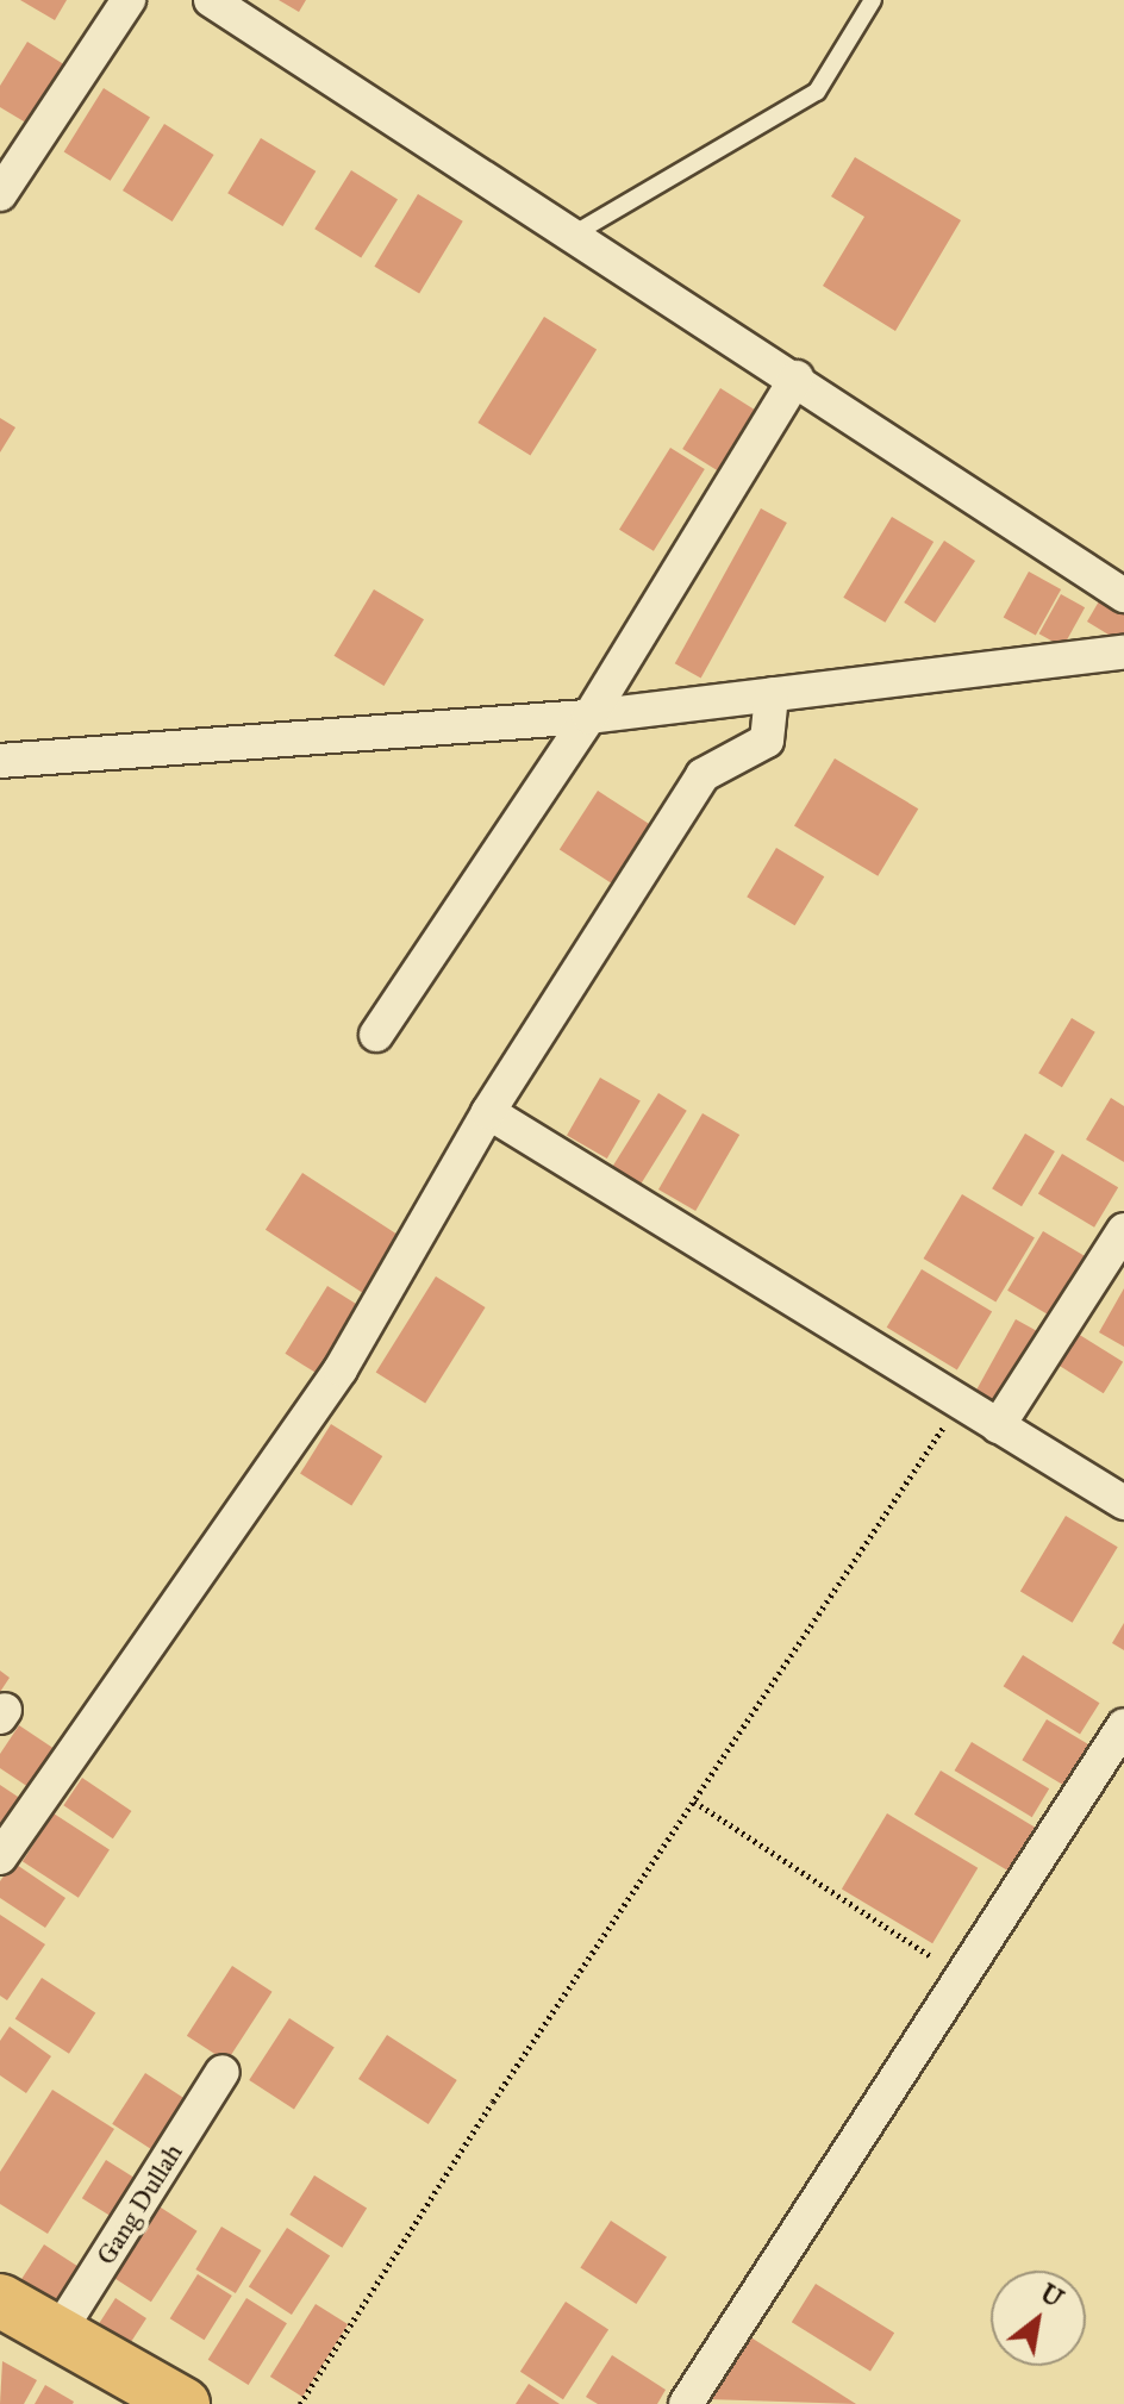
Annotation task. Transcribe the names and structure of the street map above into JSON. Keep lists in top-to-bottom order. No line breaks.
{"streets":{"street":["Gang Dullah"]},"north":"top right"}
